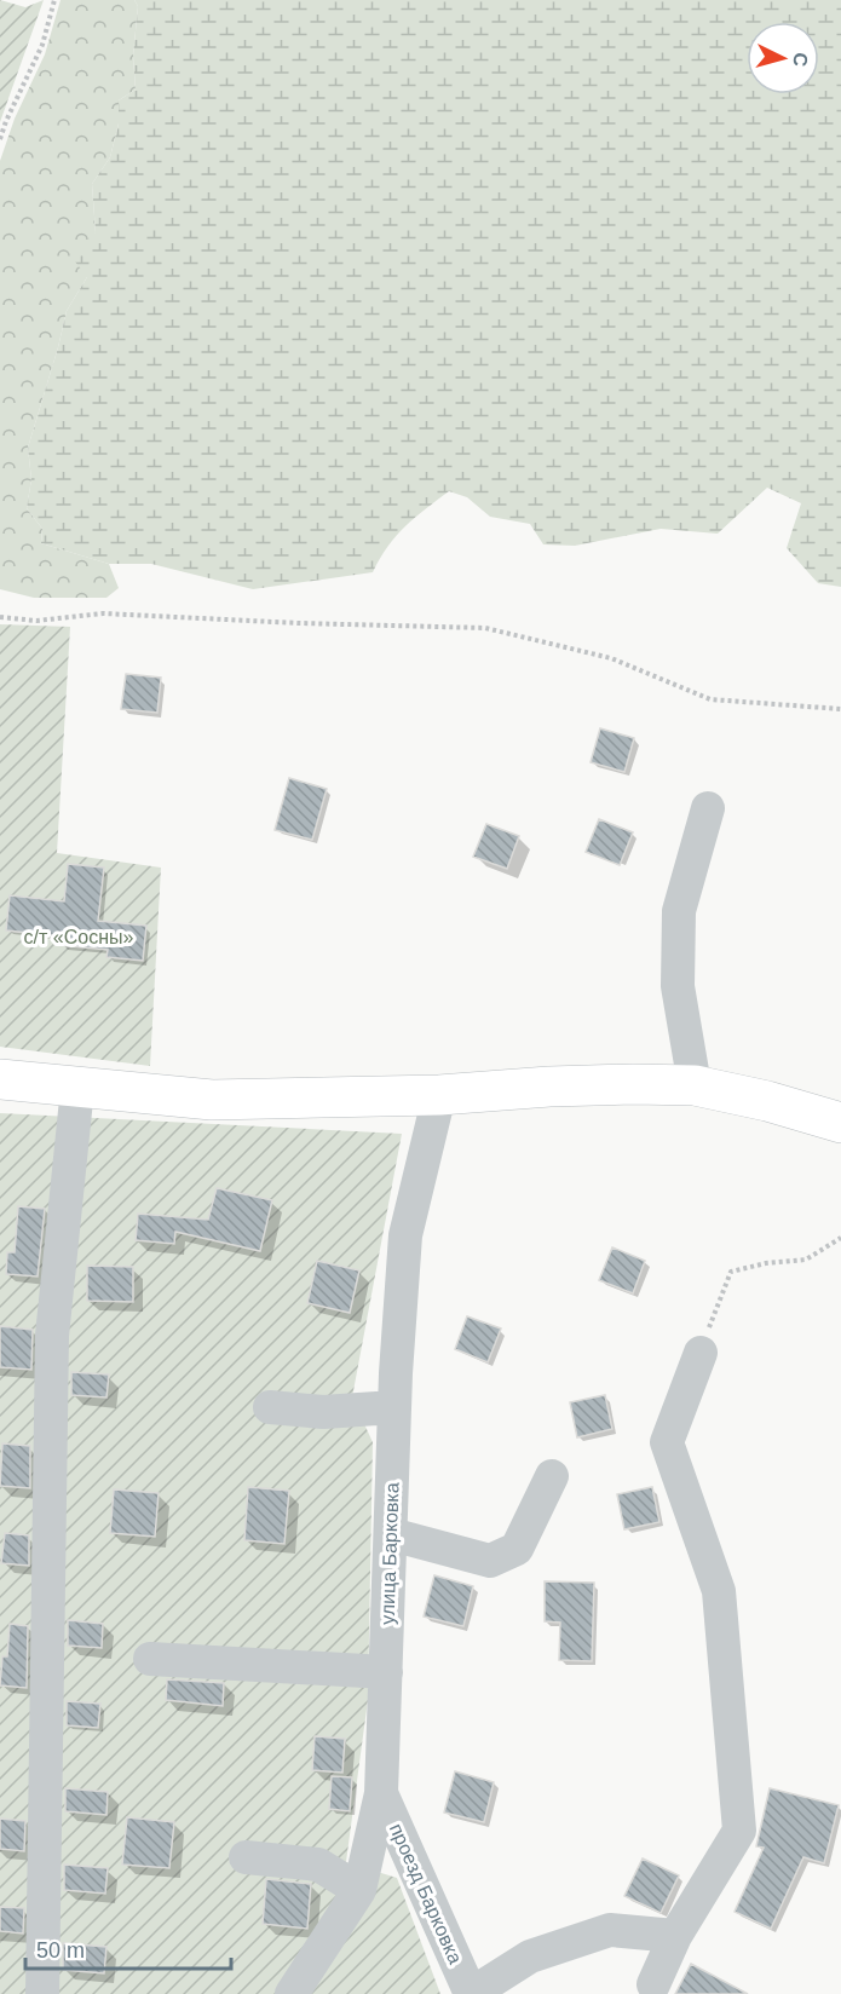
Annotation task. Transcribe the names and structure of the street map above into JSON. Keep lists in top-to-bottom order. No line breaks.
{"streets":{"street":["улица Барковка","проезд Барковка"]},"crossings":[["улица Барковка","проезд Барковка"]],"parks":["с/т «Сосны»"],"scale_bar":"50 m","north":"right"}
